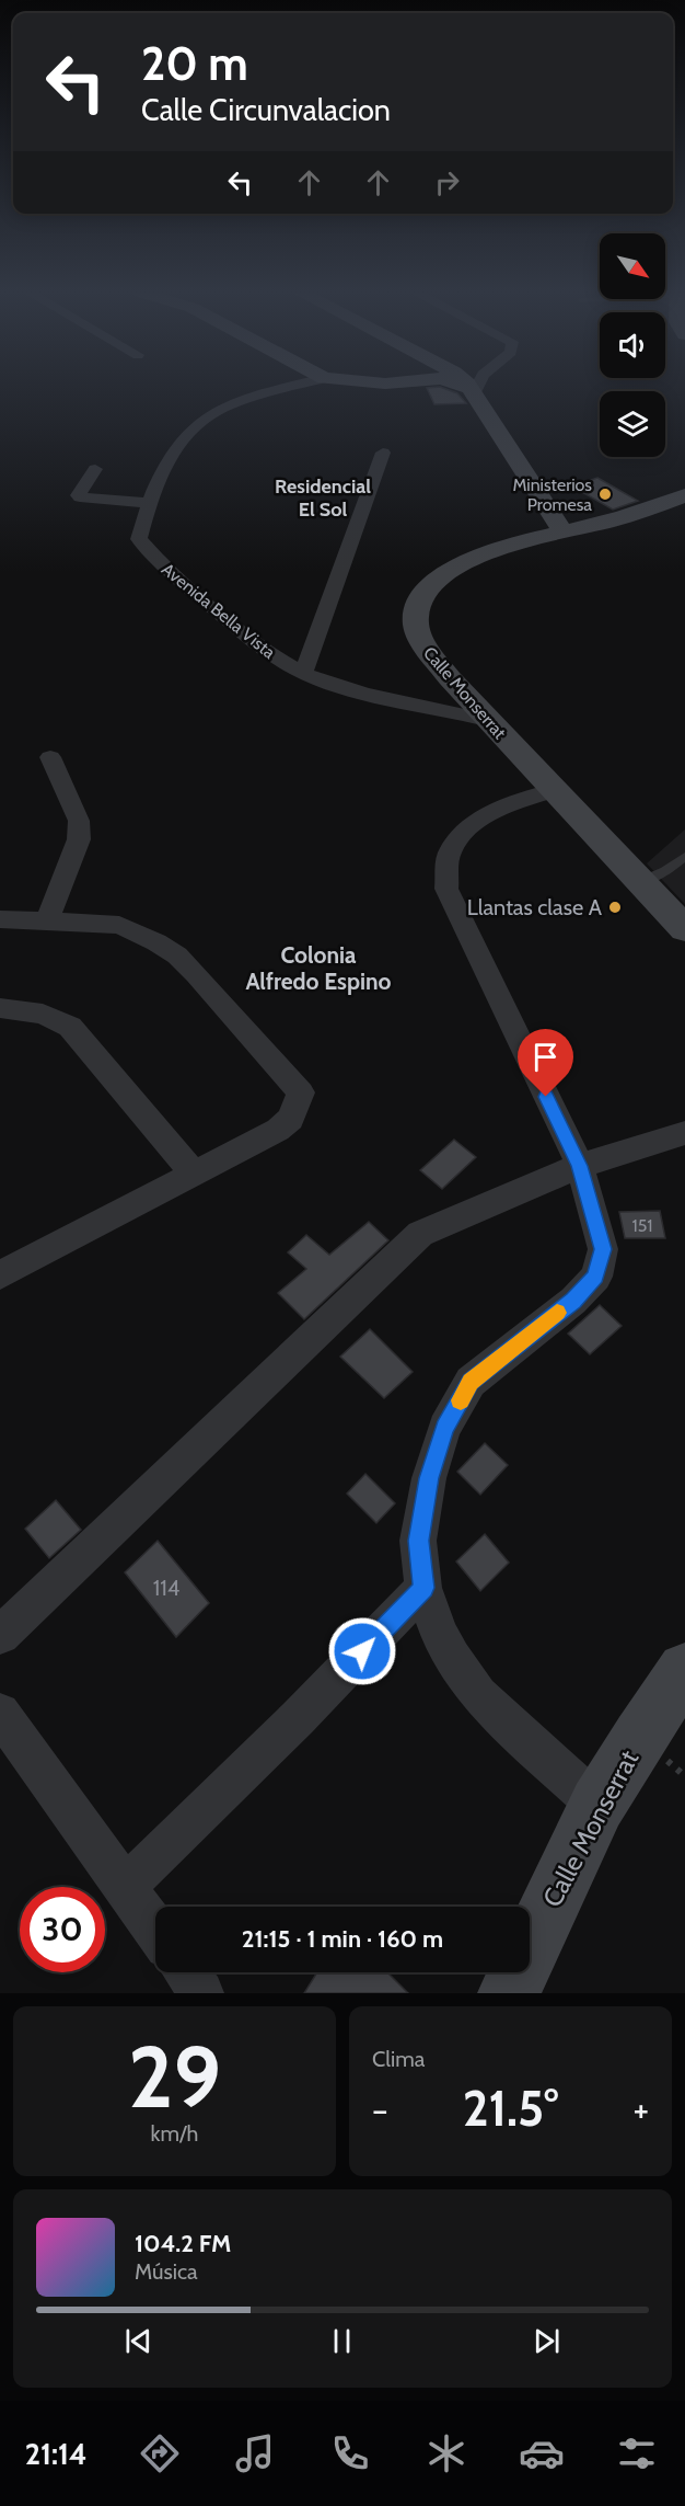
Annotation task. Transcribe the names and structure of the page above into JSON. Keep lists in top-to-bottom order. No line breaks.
{"streets":{"street":["Avenida Bella Vista","Calle Monserrat"]},"crossings":[["Avenida Bella Vista","Calle Monserrat"]],"districts":["Residencial El Sol","Colonia Alfredo Espino"],"places":["Ministerios Promesa","Llantas clase A"],"house_numbers":["151","114"],"north":"bottom right","page":{"turn":["20 m","Calle Circunvalacion"],"limit":"30","trip":"21:15 · 1 min · 160 m","tile":[["29","km/h"],"Clima"],"heat":["−","21.5°","+"],"song":["104.2 FM","Música"],"tabs":"21:14"}}
